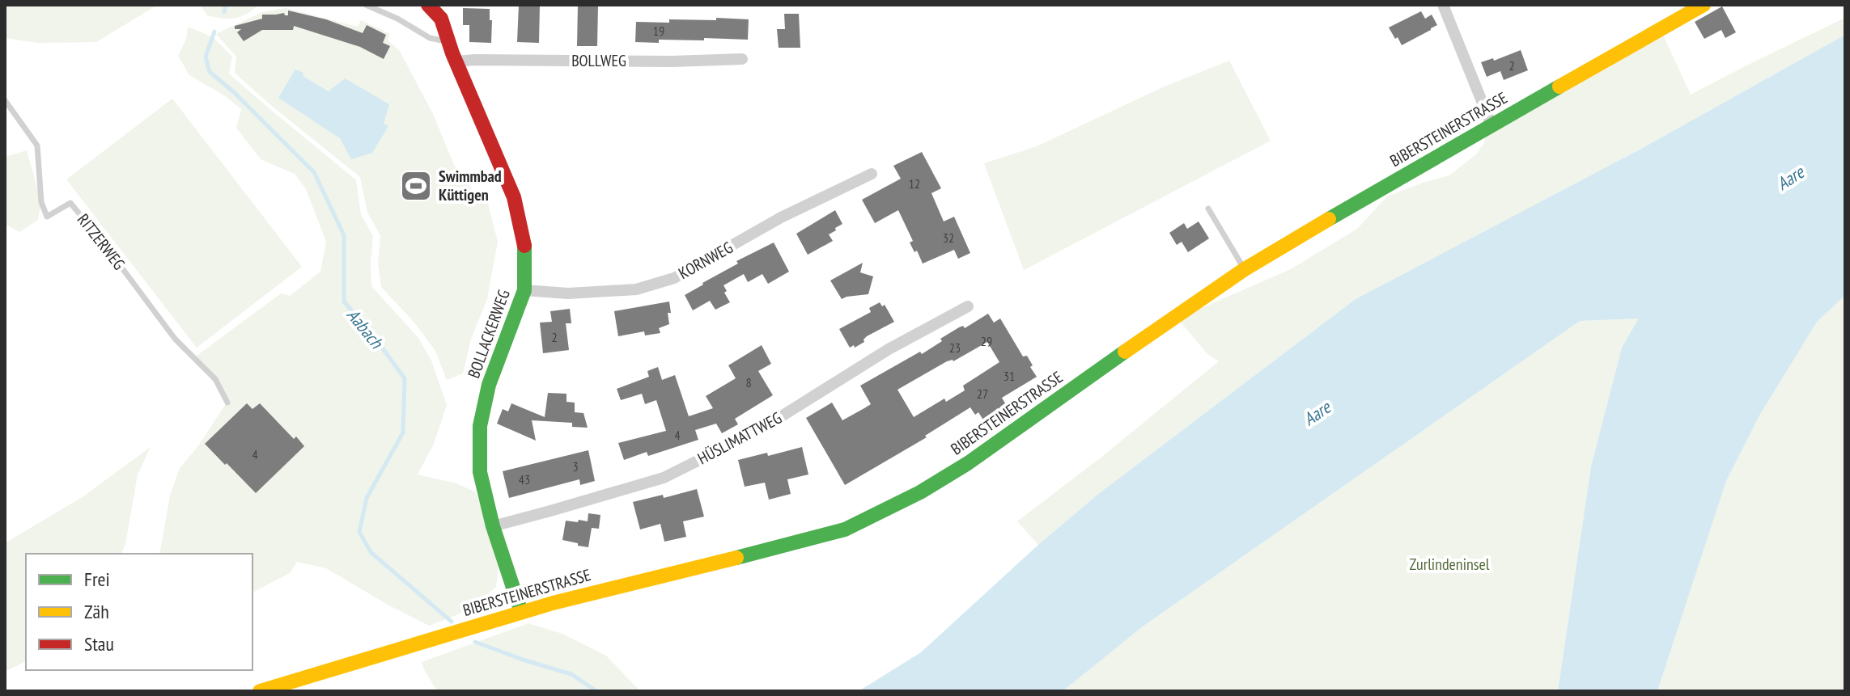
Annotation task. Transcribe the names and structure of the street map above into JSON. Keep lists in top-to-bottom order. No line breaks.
{"streets":{"main road":["BIBERSTEINERSTRASSE","BOLLACKERWEG"],"street":["BOLLWEG","KORNWEG","HÜSLIMATTWEG"],"lane":["RITZERWEG"]},"crossings":[["BOLLWEG","BOLLACKERWEG"],["BIBERSTEINERSTRASSE","BOLLACKERWEG"],["KORNWEG","BOLLACKERWEG"],["BOLLACKERWEG","HÜSLIMATTWEG"]],"water":["Aare","Aabach"],"parks":["Zurlindeninsel"],"places":{"sports":["Swimmbad Küttigen"]},"house_numbers":["19","2","12","32","2","29","23","31","8","27","4","4","3","43"],"legend":["Frei","Zäh","Stau"]}
